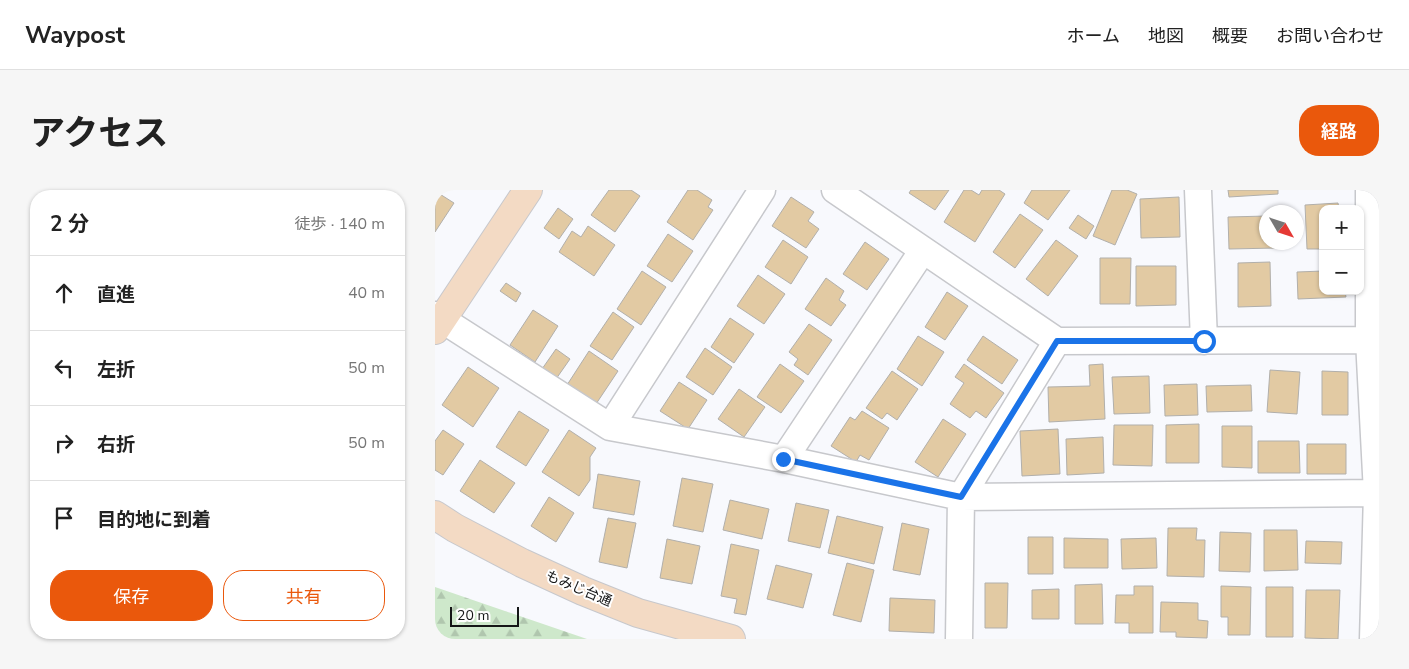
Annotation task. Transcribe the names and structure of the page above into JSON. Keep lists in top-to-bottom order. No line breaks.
{"streets":{"street":["もみじ台通"]},"scale_bar":"20 m","north":"bottom right","page":{"header":"Waypost","nav":["ホーム","地図","概要","お問い合わせ"],"title":"アクセス","buttons":["経路",["保存","共有"]],"heading":["2 分","徒歩 · 140 m"],"map_buttons":["+","−"],"list":[["直進","40 m"],["左折","50 m"],["右折","50 m"],"目的地に到着"],"scale":"20 m"}}
